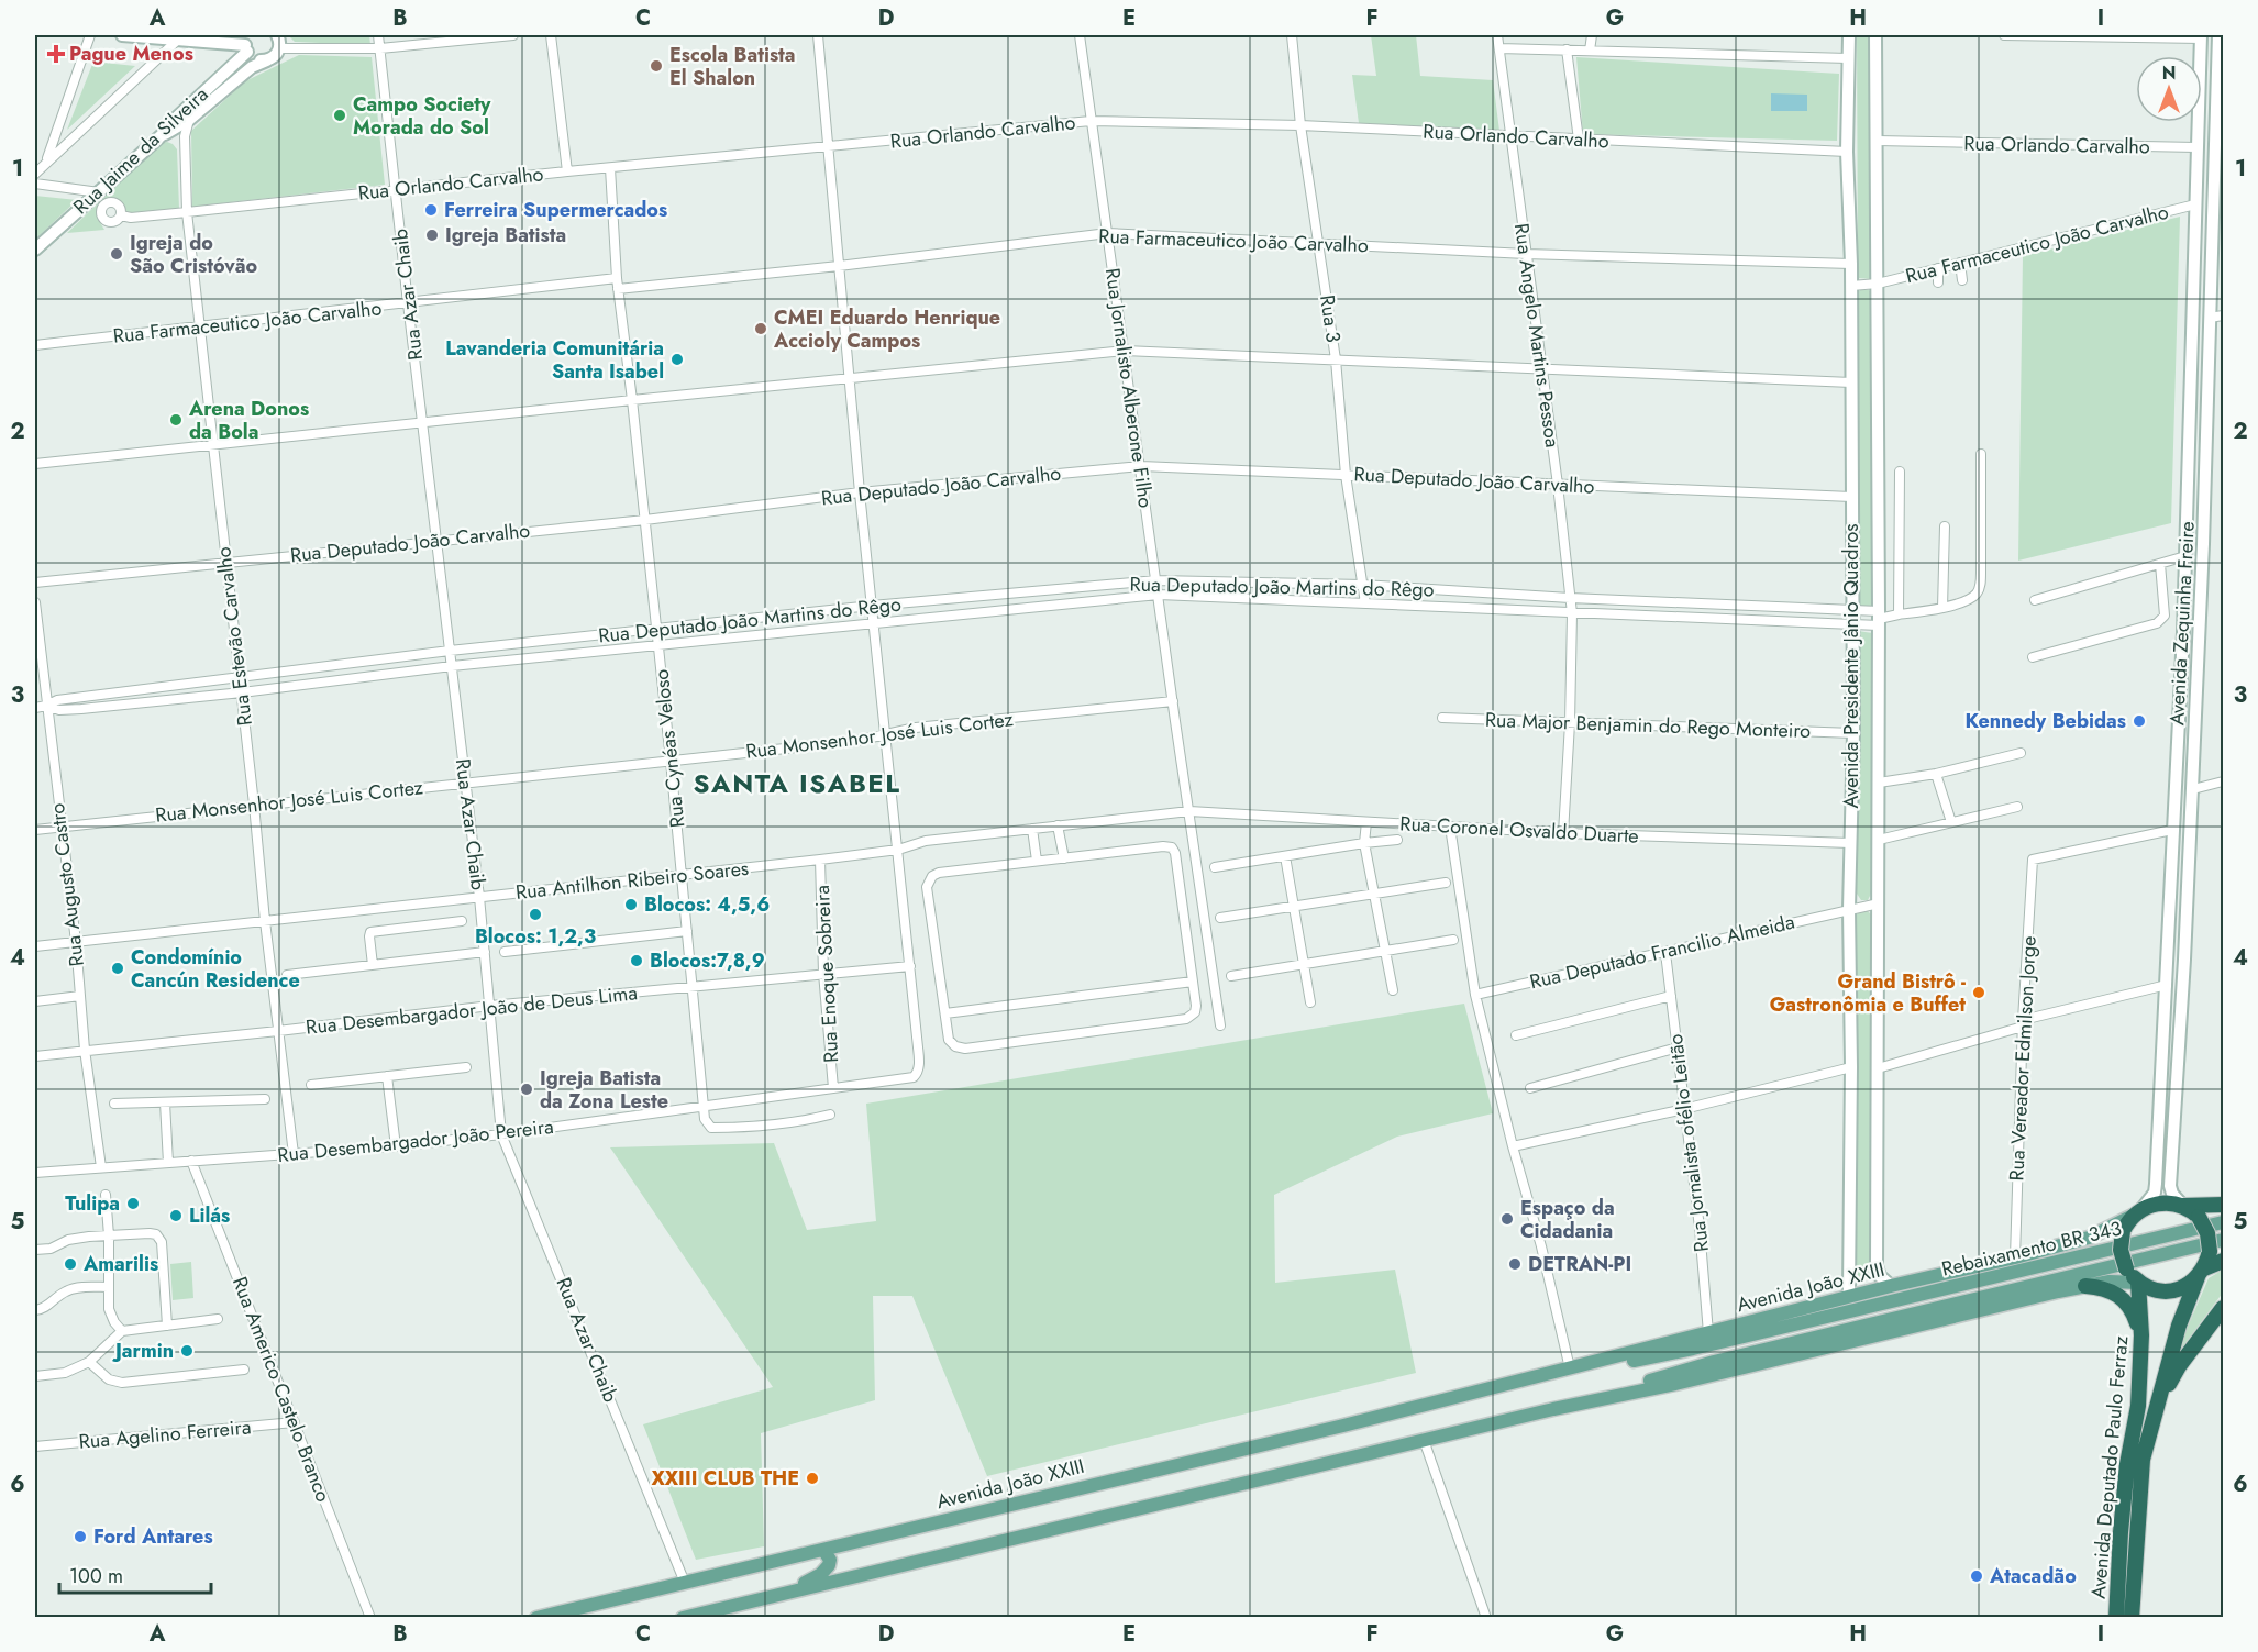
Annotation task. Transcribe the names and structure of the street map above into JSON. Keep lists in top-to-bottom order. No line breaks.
{"streets":{"highway":["Avenida Deputado Paulo Ferraz"],"main road":["Rebaixamento BR 343","Avenida João XXIII"],"street":["Rua Orlando Carvalho","Rua Jaime da Silveira","Rua Farmaceutico João Carvalho","Rua Azar Chaib","Rua 3","Rua Angelo Martins Pessoa","Rua Jornalisto Alberone Filho","Rua Deputado João Carvalho","Rua Deputado João Martins do Rêgo","Avenida Zequinha Freire","Rua Estevão Carvalho","Avenida Presidente Jânio Quadros","Rua Major Benjamin do Rego Monteiro","Rua Monsenhor José Luis Cortez","Rua Cynéas Veloso","Rua Coronel Osvaldo Duarte","Rua Antilhon Ribeiro Soares","Rua Augusto Castro","Rua Deputado Francilio Almeida","Rua Enoque Sobreira","Rua Desembargador João de Deus Lima","Rua Vereador Edmilson Jorge","Rua Desembargador João Pereira","Rua Jornalista ofélio Leitão","Rua Americo Castelo Branco","Rua Agelino Ferreira"]},"crossings":[["Rua Orlando Carvalho","Rua Azar Chaib"],["Rua Orlando Carvalho","Rua 3"],["Rua Orlando Carvalho","Rua Angelo Martins Pessoa"],["Rua Orlando Carvalho","Rua Jornalisto Alberone Filho"],["Rua Orlando Carvalho","Avenida Zequinha Freire"],["Rua Orlando Carvalho","Rua Estevão Carvalho"],["Rua Orlando Carvalho","Avenida Presidente Jânio Quadros"],["Rua Orlando Carvalho","Rua Cynéas Veloso"],["Rua Farmaceutico João Carvalho","Rua Azar Chaib"],["Rua Farmaceutico João Carvalho","Rua 3"],["Rua Farmaceutico João Carvalho","Rua Angelo Martins Pessoa"],["Rua Farmaceutico João Carvalho","Rua Jornalisto Alberone Filho"],["Rua Farmaceutico João Carvalho","Avenida Zequinha Freire"],["Rua Farmaceutico João Carvalho","Rua Estevão Carvalho"],["Rua Farmaceutico João Carvalho","Avenida Presidente Jânio Quadros"],["Rua Farmaceutico João Carvalho","Rua Cynéas Veloso"],["Rua Azar Chaib","Rua Deputado João Carvalho"],["Rua Azar Chaib","Rua Deputado João Martins do Rêgo"],["Rua Azar Chaib","Rua Monsenhor José Luis Cortez"],["Rua Azar Chaib","Rua Antilhon Ribeiro Soares"],["Rua Azar Chaib","Rua Desembargador João de Deus Lima"],["Rua Azar Chaib","Rua Desembargador João Pereira"],["Rua Azar Chaib","Avenida João XXIII"],["Rua 3","Rua Deputado João Carvalho"],["Rua 3","Rua Deputado João Martins do Rêgo"],["Rua Angelo Martins Pessoa","Rua Deputado João Carvalho"],["Rua Angelo Martins Pessoa","Rua Deputado João Martins do Rêgo"],["Rua Angelo Martins Pessoa","Rua Major Benjamin do Rego Monteiro"],["Rua Angelo Martins Pessoa","Rua Coronel Osvaldo Duarte"],["Rua Jornalisto Alberone Filho","Rua Deputado João Carvalho"],["Rua Jornalisto Alberone Filho","Rua Deputado João Martins do Rêgo"],["Rua Jornalisto Alberone Filho","Rua Monsenhor José Luis Cortez"],["Rua Jornalisto Alberone Filho","Rua Coronel Osvaldo Duarte"],["Rua Jornalisto Alberone Filho","Rua Antilhon Ribeiro Soares"],["Rua Deputado João Carvalho","Rua Estevão Carvalho"],["Rua Deputado João Carvalho","Avenida Presidente Jânio Quadros"],["Rua Deputado João Carvalho","Rua Cynéas Veloso"],["Rua Deputado João Martins do Rêgo","Rua Estevão Carvalho"],["Rua Deputado João Martins do Rêgo","Avenida Presidente Jânio Quadros"],["Rua Deputado João Martins do Rêgo","Rua Cynéas Veloso"],["Rua Deputado João Martins do Rêgo","Rua Augusto Castro"],["Avenida Zequinha Freire","Rua Vereador Edmilson Jorge"],["Avenida Zequinha Freire","Avenida João XXIII"],["Avenida Zequinha Freire","Avenida Deputado Paulo Ferraz"],["Rua Estevão Carvalho","Rua Monsenhor José Luis Cortez"],["Rua Estevão Carvalho","Rua Antilhon Ribeiro Soares"],["Rua Estevão Carvalho","Rua Desembargador João de Deus Lima"],["Rua Estevão Carvalho","Rua Desembargador João Pereira"],["Avenida Presidente Jânio Quadros","Rua Major Benjamin do Rego Monteiro"],["Avenida Presidente Jânio Quadros","Rua Coronel Osvaldo Duarte"],["Avenida Presidente Jânio Quadros","Rua Deputado Francilio Almeida"],["Avenida Presidente Jânio Quadros","Avenida João XXIII"],["Rua Monsenhor José Luis Cortez","Rua Cynéas Veloso"],["Rua Monsenhor José Luis Cortez","Rua Augusto Castro"],["Rua Cynéas Veloso","Rua Antilhon Ribeiro Soares"],["Rua Cynéas Veloso","Rua Desembargador João de Deus Lima"],["Rua Cynéas Veloso","Rua Desembargador João Pereira"],["Rua Coronel Osvaldo Duarte","Rua Antilhon Ribeiro Soares"],["Rua Antilhon Ribeiro Soares","Rua Augusto Castro"],["Rua Antilhon Ribeiro Soares","Rua Enoque Sobreira"],["Rua Augusto Castro","Rua Desembargador João de Deus Lima"],["Rua Augusto Castro","Rua Desembargador João Pereira"],["Rua Deputado Francilio Almeida","Rua Jornalista ofélio Leitão"],["Rua Enoque Sobreira","Rua Desembargador João de Deus Lima"],["Rua Enoque Sobreira","Rua Desembargador João Pereira"],["Rua Desembargador João de Deus Lima","Rua Desembargador João Pereira"],["Rua Vereador Edmilson Jorge","Avenida João XXIII"],["Rua Desembargador João Pereira","Rua Americo Castelo Branco"],["Rua Jornalista ofélio Leitão","Avenida João XXIII"],["Rebaixamento BR 343","Avenida João XXIII"],["Avenida João XXIII","Avenida Deputado Paulo Ferraz"],["Rua Americo Castelo Branco","Rua Agelino Ferreira"]],"districts":["SANTA ISABEL"],"places":{"health":["Pague Menos"],"other":["Escola Batista El Shalon","Campo Society Morada do Sol","Ferreira Supermercados","Igreja Batista","Igreja do São Cristóvão","CMEI Eduardo Henrique Accioly Campos","Lavanderia Comunitária Santa Isabel","Arena Donos da Bola","Kennedy Bebidas","Blocos: 4,5,6","Blocos: 1,2,3","Blocos:7,8,9","Condomínio Cancún Residence","Grand Bistrô - Gastronômia e Buffet","Igreja Batista da Zona Leste","Tulipa","Lilás","Espaço da Cidadania","Amarilis","DETRAN-PI","Jarmin","XXIII CLUB THE","Ford Antares","Atacadão"]},"scale_bar":"100 m","north":"top","grid":{"columns":["A","B","C","D","E","F","G","H","I"],"rows":["1","2","3","4","5","6"]}}
